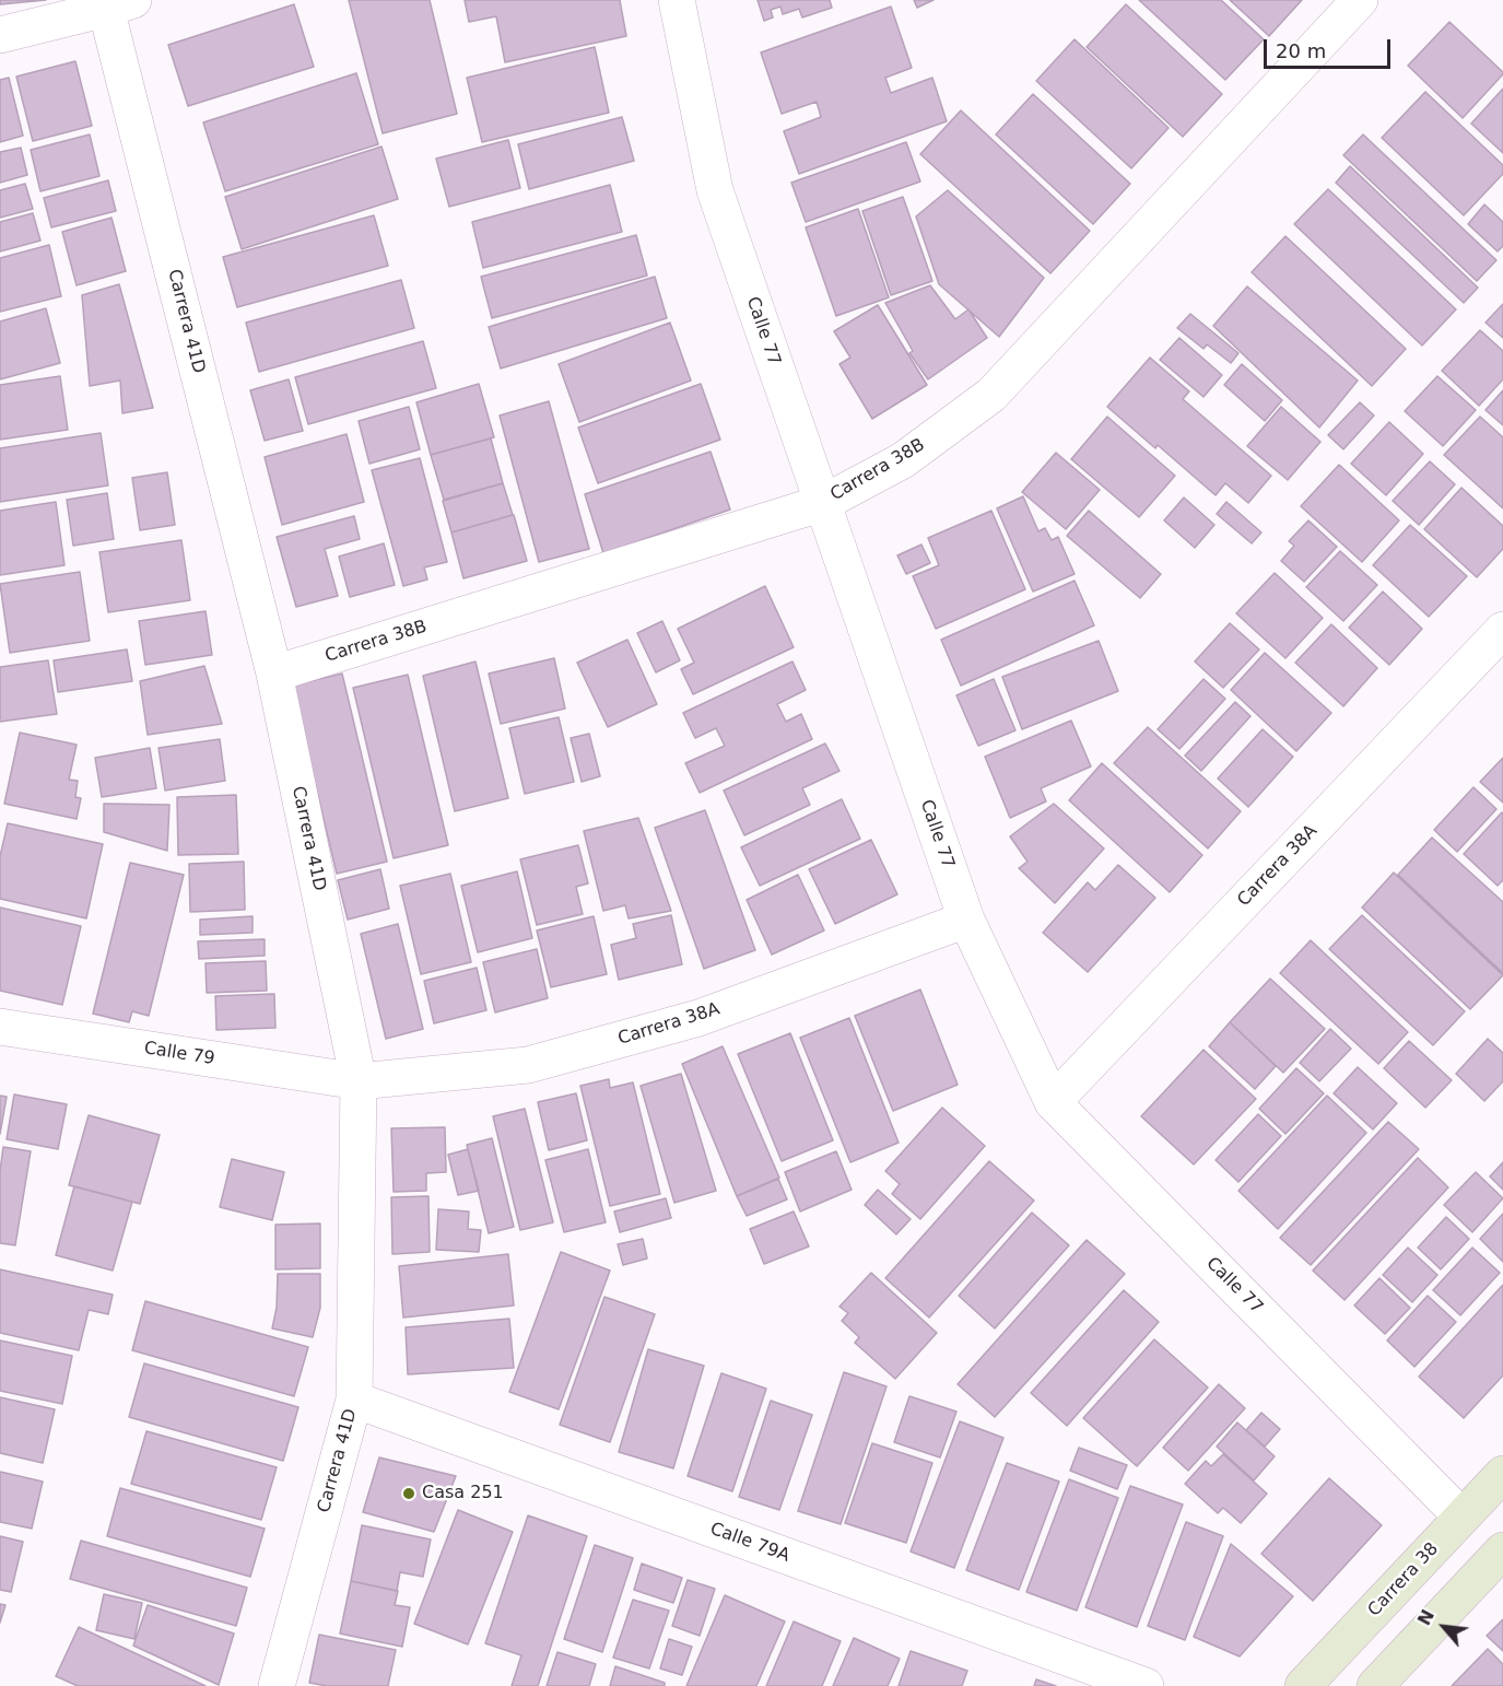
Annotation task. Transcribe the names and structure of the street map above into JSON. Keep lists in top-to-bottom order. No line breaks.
{"streets":{"main road":["Carrera 38"],"street":["Carrera 41D","Calle 77","Carrera 38B","Carrera 38A","Calle 79","Calle 79A"]},"crossings":[["Carrera 41D","Carrera 38B"],["Carrera 41D","Carrera 38A"],["Carrera 41D","Calle 79"],["Carrera 41D","Calle 79A"],["Calle 77","Carrera 38B"],["Calle 77","Carrera 38A"],["Calle 77","Carrera 38"],["Carrera 38A","Calle 79"]],"places":["Casa 251"],"scale_bar":"20 m","north":"top left"}
